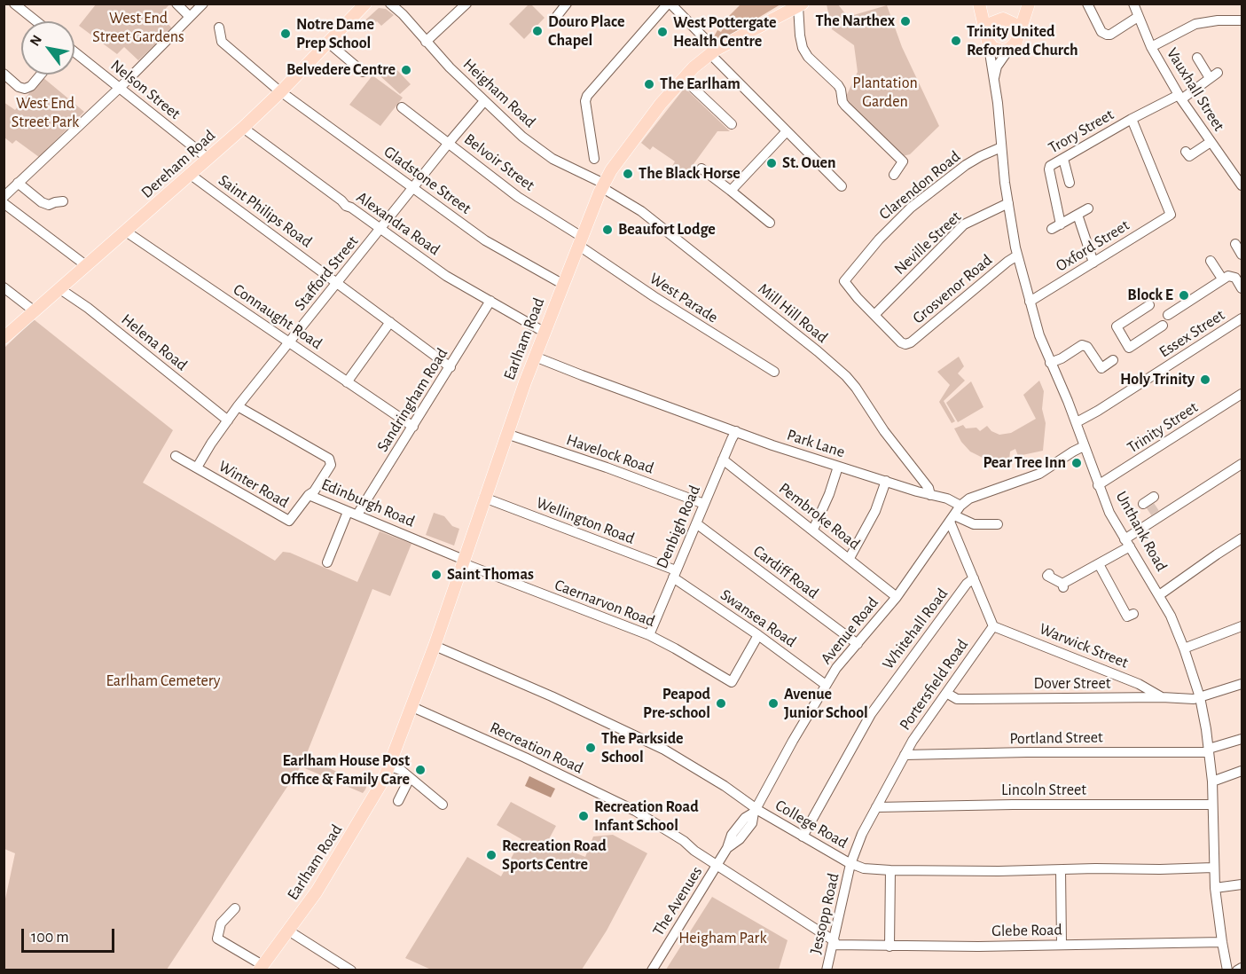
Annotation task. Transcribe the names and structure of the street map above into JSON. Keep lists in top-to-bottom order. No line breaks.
{"streets":{"main road":["Dereham Road","Earlham Road","Unthank Road"],"street":["Nelson Street","Vauxhall Street","Heigham Road","Trory Street","Belvoir Street","Gladstone Street","Clarendon Road","Saint Philips Road","Alexandra Road","Neville Street","Oxford Street","Stafford Street","Grosvenor Road","West Parade","Mill Hill Road","Connaught Road","Essex Street","Helena Road","Sandringham Road","Trinity Street","Park Lane","Havelock Road","Winter Road","Edinburgh Road","Pembroke Road","Wellington Road","Denbigh Road","Cardiff Road","Caernarvon Road","Swansea Road","Whitehall Road","Avenue Road","Warwick Street","Dover Street","Portersfield Road","Portland Street","Recreation Road","Lincoln Street","College Road","The Avenues","Jessopp Road","Glebe Road"]},"crossings":[["Nelson Street","Dereham Road"],["Vauxhall Street","Trory Street"],["Heigham Road","Stafford Street"],["Heigham Road","Mill Hill Road"],["Heigham Road","Earlham Road"],["Trory Street","Oxford Street"],["Belvoir Street","Stafford Street"],["Belvoir Street","West Parade"],["Belvoir Street","Earlham Road"],["Dereham Road","Gladstone Street"],["Dereham Road","Saint Philips Road"],["Dereham Road","Alexandra Road"],["Dereham Road","Connaught Road"],["Dereham Road","Helena Road"],["Gladstone Street","Stafford Street"],["Gladstone Street","Earlham Road"],["Clarendon Road","Neville Street"],["Clarendon Road","Grosvenor Road"],["Clarendon Road","Unthank Road"],["Saint Philips Road","Stafford Street"],["Saint Philips Road","Sandringham Road"],["Alexandra Road","Stafford Street"],["Alexandra Road","Earlham Road"],["Alexandra Road","Sandringham Road"],["Neville Street","Grosvenor Road"],["Neville Street","Unthank Road"],["Oxford Street","Unthank Road"],["Stafford Street","Connaught Road"],["Stafford Street","Helena Road"],["Stafford Street","Winter Road"],["Stafford Street","Edinburgh Road"],["Grosvenor Road","Unthank Road"],["West Parade","Earlham Road"],["Mill Hill Road","Earlham Road"],["Mill Hill Road","Park Lane"],["Connaught Road","Sandringham Road"],["Essex Street","Unthank Road"],["Earlham Road","Park Lane"],["Earlham Road","Havelock Road"],["Earlham Road","Edinburgh Road"],["Earlham Road","Wellington Road"],["Earlham Road","Caernarvon Road"],["Earlham Road","Recreation Road"],["Earlham Road","College Road"],["Sandringham Road","Edinburgh Road"],["Trinity Street","Unthank Road"],["Park Lane","Denbigh Road"],["Park Lane","Avenue Road"],["Havelock Road","Denbigh Road"],["Winter Road","Edinburgh Road"],["Edinburgh Road","Caernarvon Road"],["Pembroke Road","Denbigh Road"],["Pembroke Road","Avenue Road"],["Wellington Road","Denbigh Road"],["Wellington Road","Swansea Road"],["Denbigh Road","Cardiff Road"],["Denbigh Road","Caernarvon Road"],["Denbigh Road","Swansea Road"],["Unthank Road","Dover Street"],["Unthank Road","Portland Street"],["Unthank Road","Lincoln Street"],["Unthank Road","College Road"],["Unthank Road","Glebe Road"],["Cardiff Road","Avenue Road"],["Caernarvon Road","Swansea Road"],["Swansea Road","Avenue Road"],["Whitehall Road","College Road"],["Avenue Road","College Road"],["Avenue Road","The Avenues"],["Warwick Street","Dover Street"],["Warwick Street","Portersfield Road"],["Dover Street","Portersfield Road"],["Portersfield Road","Portland Street"],["Portersfield Road","Lincoln Street"],["Portersfield Road","College Road"],["Portersfield Road","Jessopp Road"],["Recreation Road","The Avenues"],["Recreation Road","Jessopp Road"],["Recreation Road","Glebe Road"],["College Road","The Avenues"],["College Road","Jessopp Road"],["Jessopp Road","Glebe Road"]],"parks":["West End Street Gardens","Plantation Garden","West End Street Park","Earlham Cemetery","Heigham Park"],"places":["The Narthex","Douro Place Chapel","West Pottergate Health Centre","Notre Dame Prep School","Trinity United Reformed Church","Belvedere Centre","The Earlham","St. Ouen","The Black Horse","Beaufort Lodge","Block E","Holy Trinity","Pear Tree Inn","Saint Thomas","Peapod Pre-school","Avenue Junior School","The Parkside School","Earlham House Post Office & Family Care","Recreation Road Infant School","Recreation Road Sports Centre"],"scale_bar":"100 m","north":"top left"}
